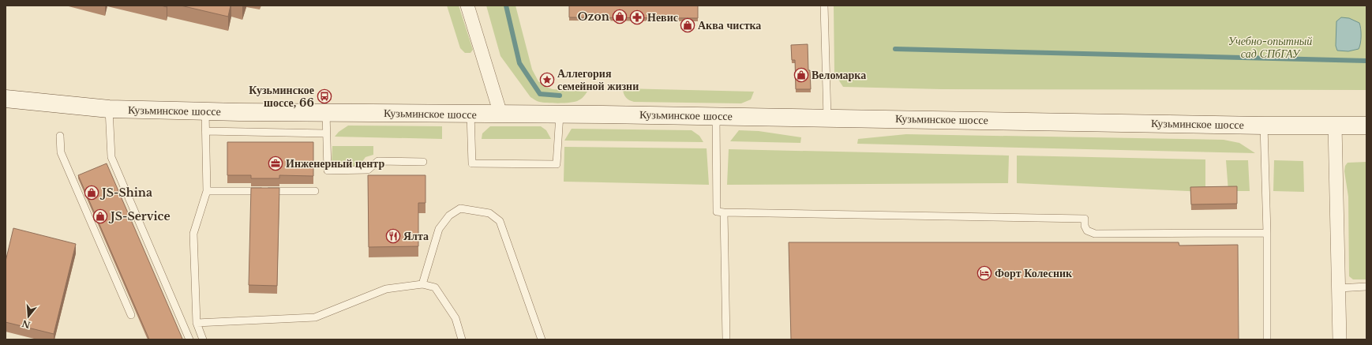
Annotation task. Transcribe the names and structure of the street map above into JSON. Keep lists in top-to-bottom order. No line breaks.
{"streets":{"main road":["Кузьминское шоссе"]},"parks":["Учебно-опытный сад СПбГАУ"],"places":{"shop":["Ozon","Аква чистка","Веломарка","JS-Shina","JS-Service"],"pharmacy":["Невис"],"place":["Аллегория семейной жизни"],"bus stop":["Кузьминское шоссе, 66"],"office":["Инженерный центр"],"restaurant":["Ялта"],"hotel":["Форт Колесник"]},"north":"bottom"}
